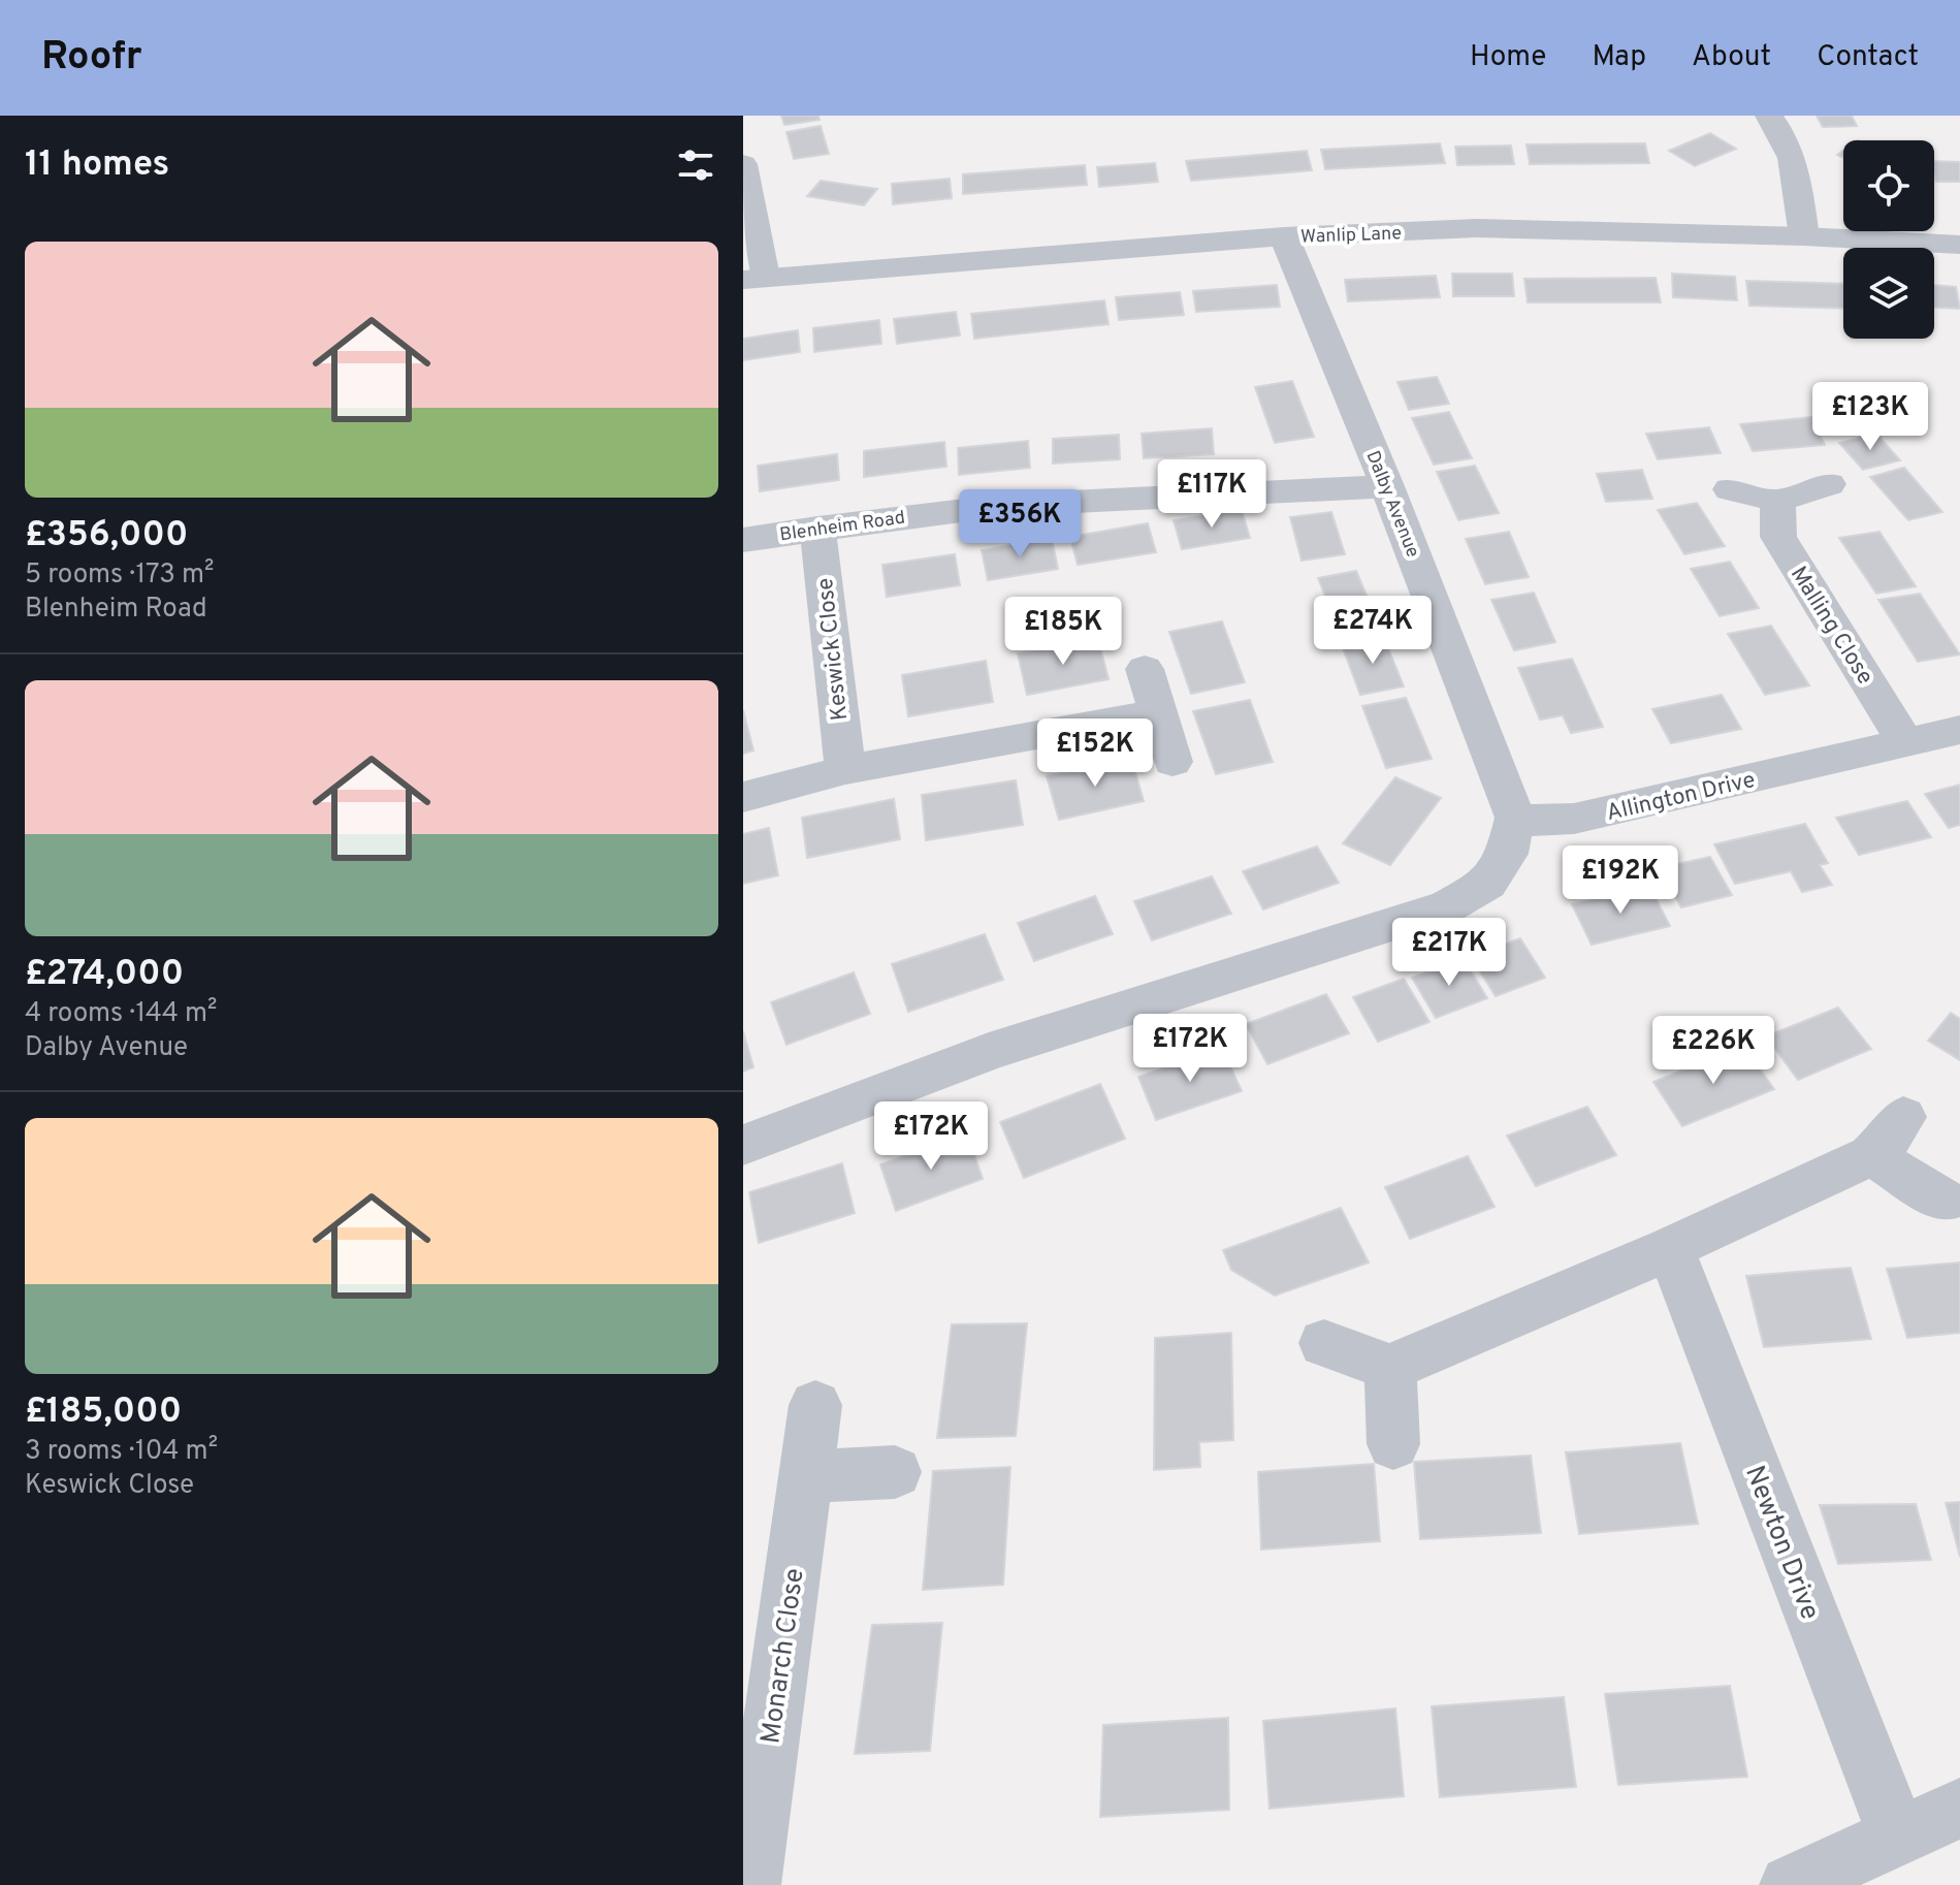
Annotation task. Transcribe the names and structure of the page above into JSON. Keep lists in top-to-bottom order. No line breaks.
{"streets":{"street":["Wanlip Lane","Dalby Avenue","Blenheim Road","Malling Close","Keswick Close","Allington Drive","Newton Drive","Monarch Close"]},"crossings":[["Wanlip Lane","Dalby Avenue"],["Dalby Avenue","Blenheim Road"],["Dalby Avenue","Allington Drive"],["Blenheim Road","Keswick Close"],["Malling Close","Allington Drive"]],"page":{"header":"Roofr","nav":["Home","Map","About","Contact"],"heading":"11 homes","list":[{"name":"£356,000","note":"5 rooms · 173 m² · Blenheim Road"},{"name":"£274,000","note":"4 rooms · 144 m² · Dalby Avenue"},{"name":"£185,000","note":"3 rooms · 104 m² · Keswick Close"}],"price":["£123K","£117K","£356K","£274K","£185K","£152K","£192K","£217K","£172K","£226K","£172K"]}}
